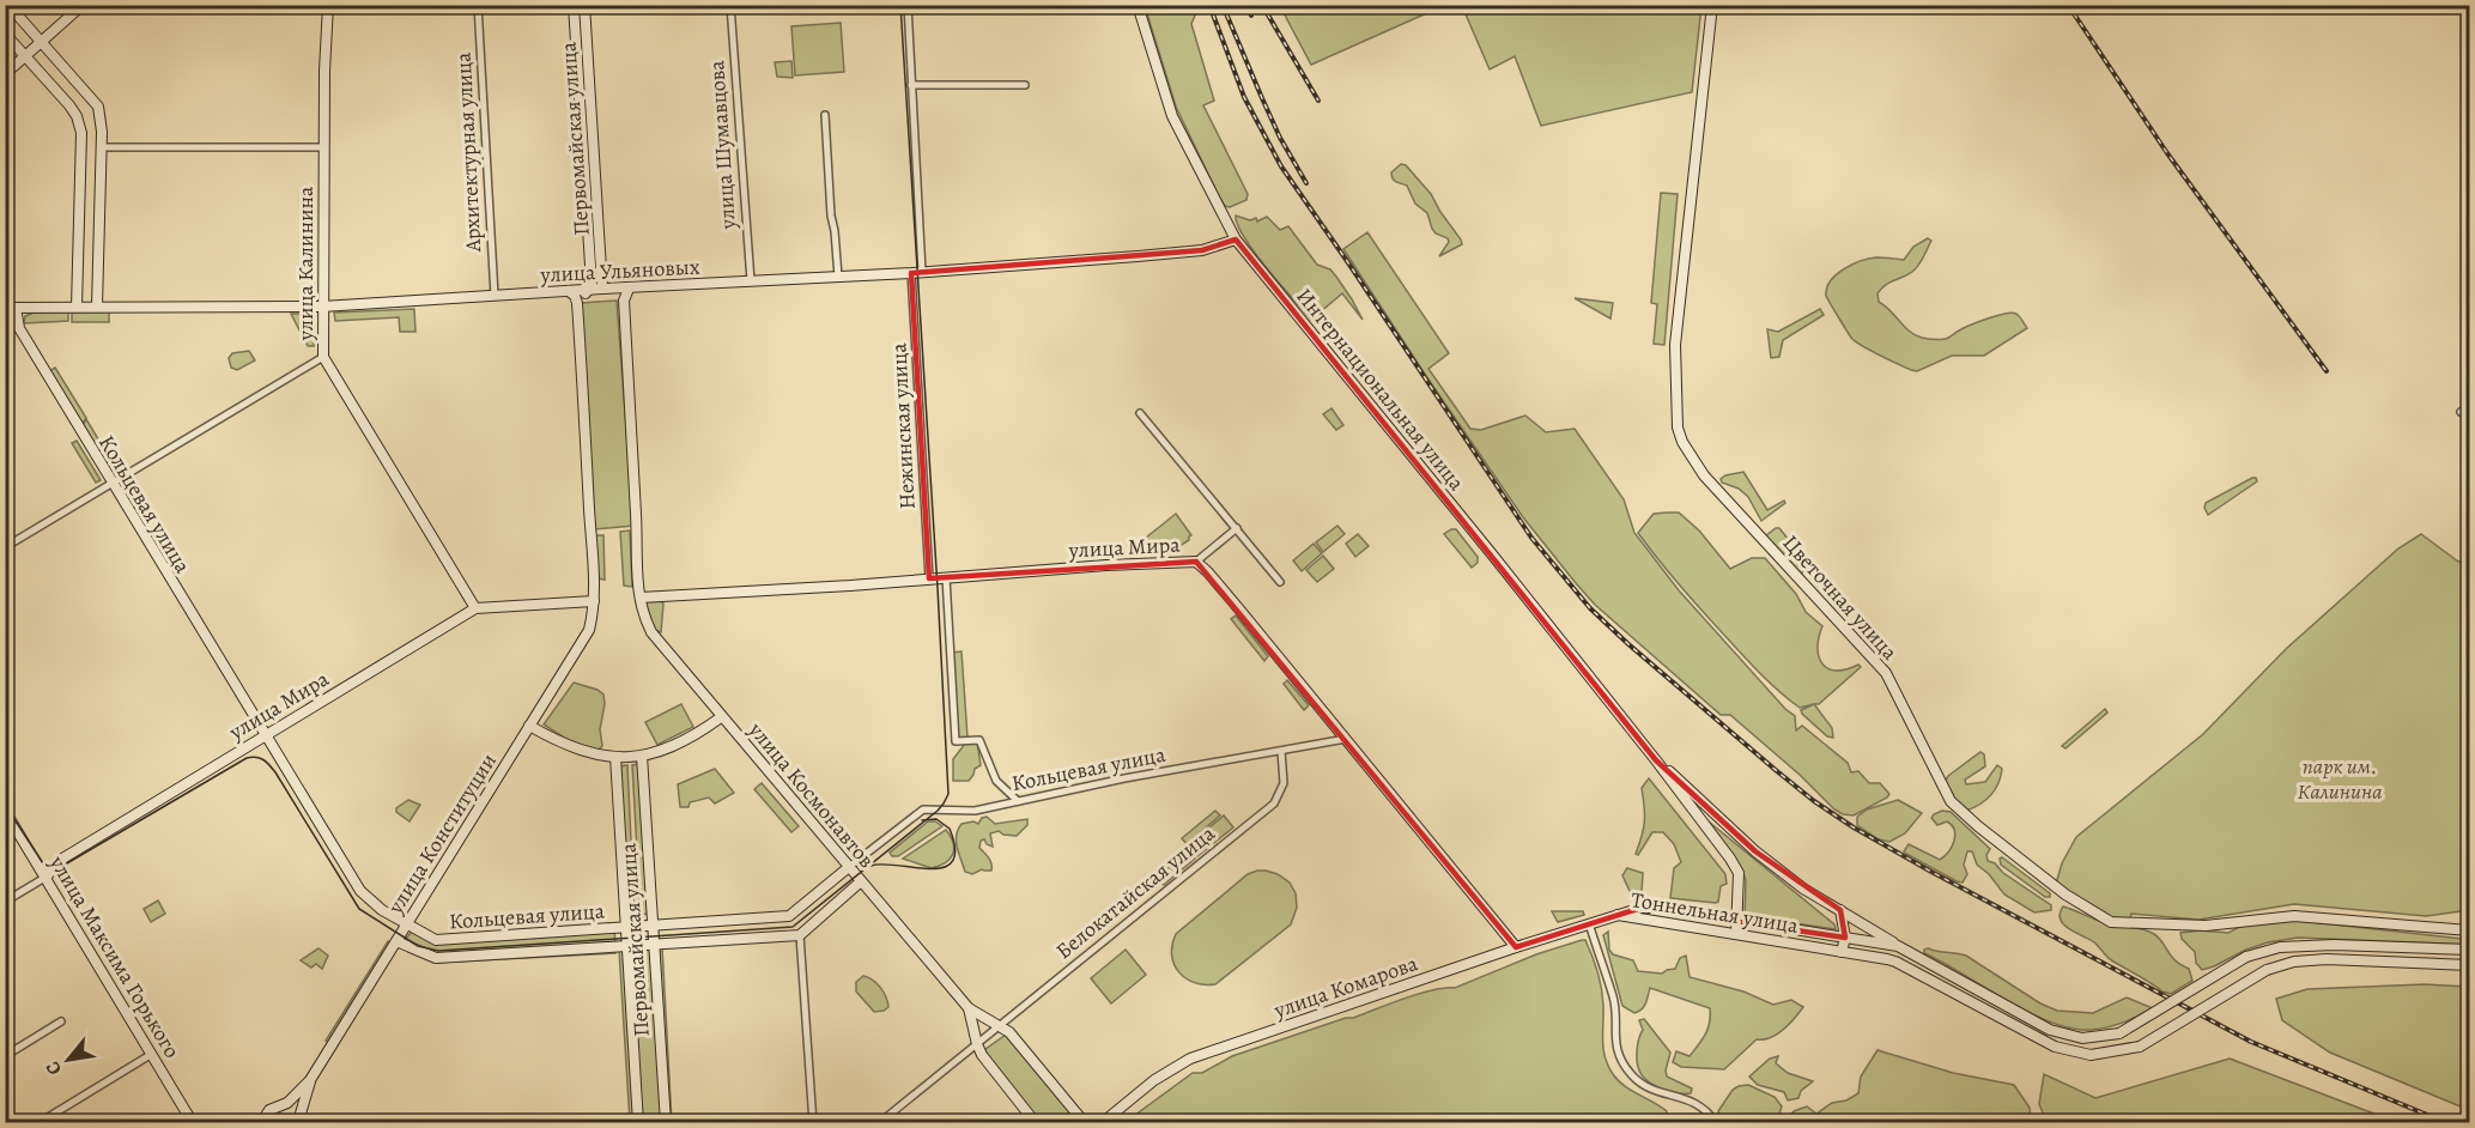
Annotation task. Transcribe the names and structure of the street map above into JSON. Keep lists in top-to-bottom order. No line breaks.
{"streets":{"main road":["Первомайская улица","улица Калинина","улица Ульяновых","Интернациональная улица","Кольцевая улица","улица Мира","Цветочная улица","улица Космонавтов","улица Конституции","Тоннельная улица","улица Максима Горького","улица Комарова"],"street":["улица Шумавцова","Архитектурная улица","Нежинская улица","Белокатайская улица"]},"crossings":[["Первомайская улица","улица Ульяновых"],["Первомайская улица","Кольцевая улица"],["улица Шумавцова","улица Ульяновых"],["Архитектурная улица","улица Ульяновых"],["улица Калинина","улица Ульяновых"],["улица Калинина","улица Мира"],["улица Ульяновых","Интернациональная улица"],["улица Ульяновых","Нежинская улица"],["улица Ульяновых","Кольцевая улица"],["Интернациональная улица","Тоннельная улица"],["Нежинская улица","улица Мира"],["Кольцевая улица","улица Мира"],["Кольцевая улица","улица Космонавтов"],["Кольцевая улица","улица Конституции"],["Кольцевая улица","Белокатайская улица"],["улица Мира","улица Космонавтов"],["улица Мира","улица Конституции"],["улица Мира","улица Максима Горького"],["улица Мира","улица Комарова"],["улица Космонавтов","Белокатайская улица"],["Тоннельная улица","улица Комарова"]],"parks":["парк им. Калинина"],"north":"bottom left"}
